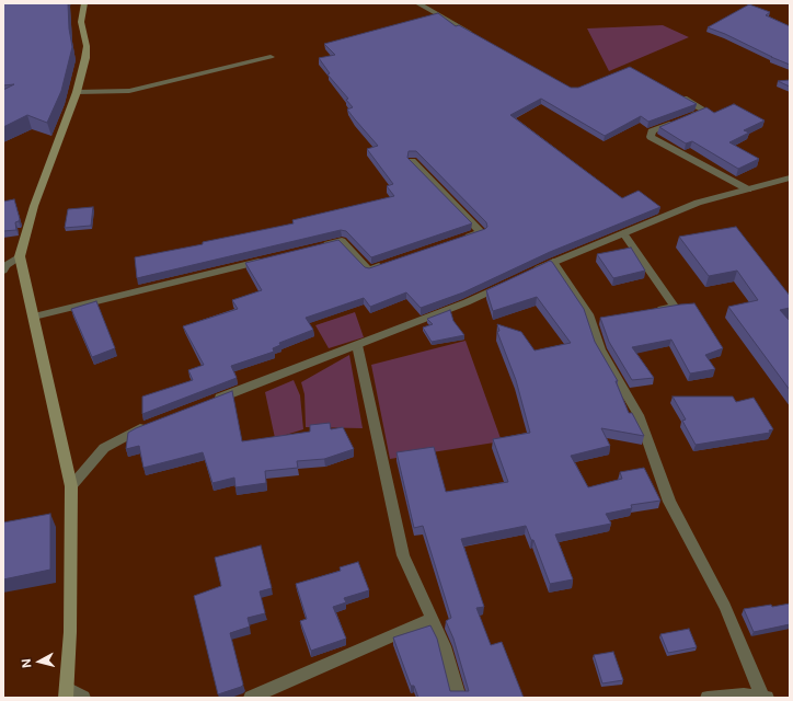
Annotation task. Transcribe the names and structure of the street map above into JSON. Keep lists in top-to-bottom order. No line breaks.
{"north":"left"}
